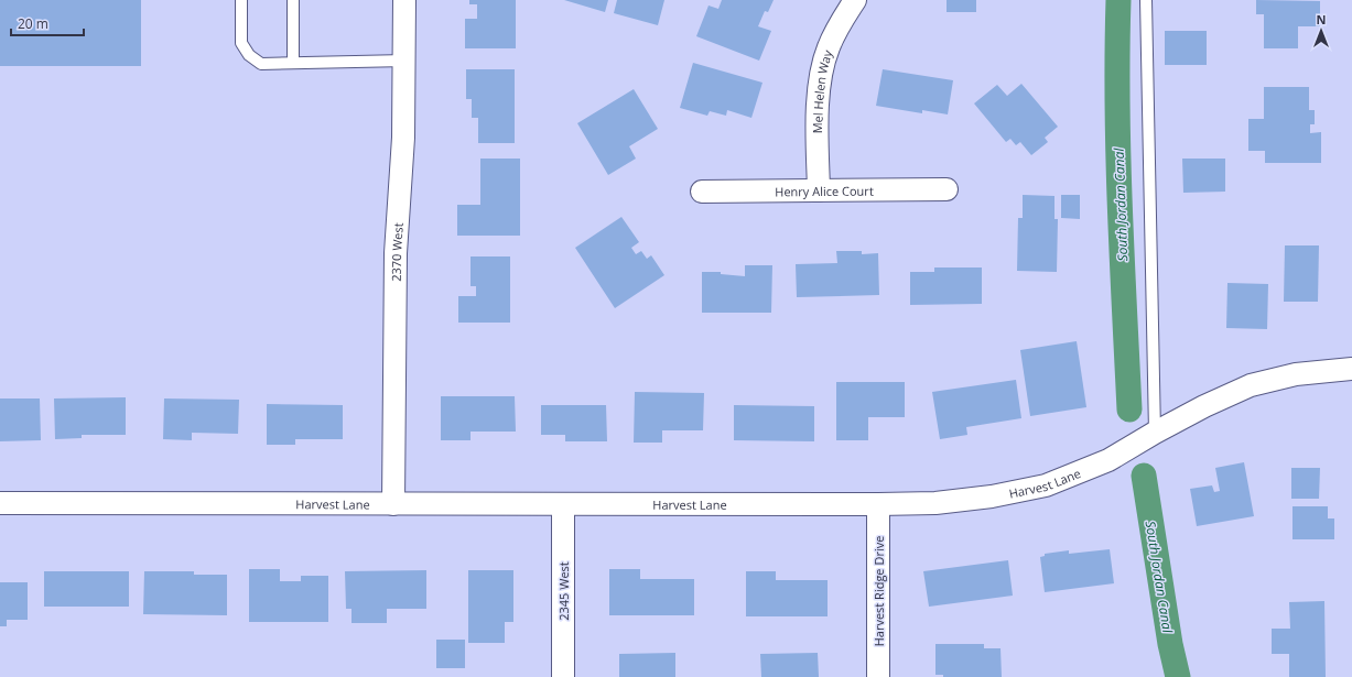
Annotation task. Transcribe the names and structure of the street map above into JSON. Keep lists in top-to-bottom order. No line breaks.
{"streets":{"street":["Mel Helen Way","Henry Alice Court","2370 West","Harvest Lane","2345 West","Harvest Ridge Drive"]},"crossings":[["Mel Helen Way","Henry Alice Court"],["2370 West","Harvest Lane"],["Harvest Lane","2345 West"],["Harvest Lane","Harvest Ridge Drive"]],"water":["South Jordan Canal"],"scale_bar":"20 m","north":"top"}
